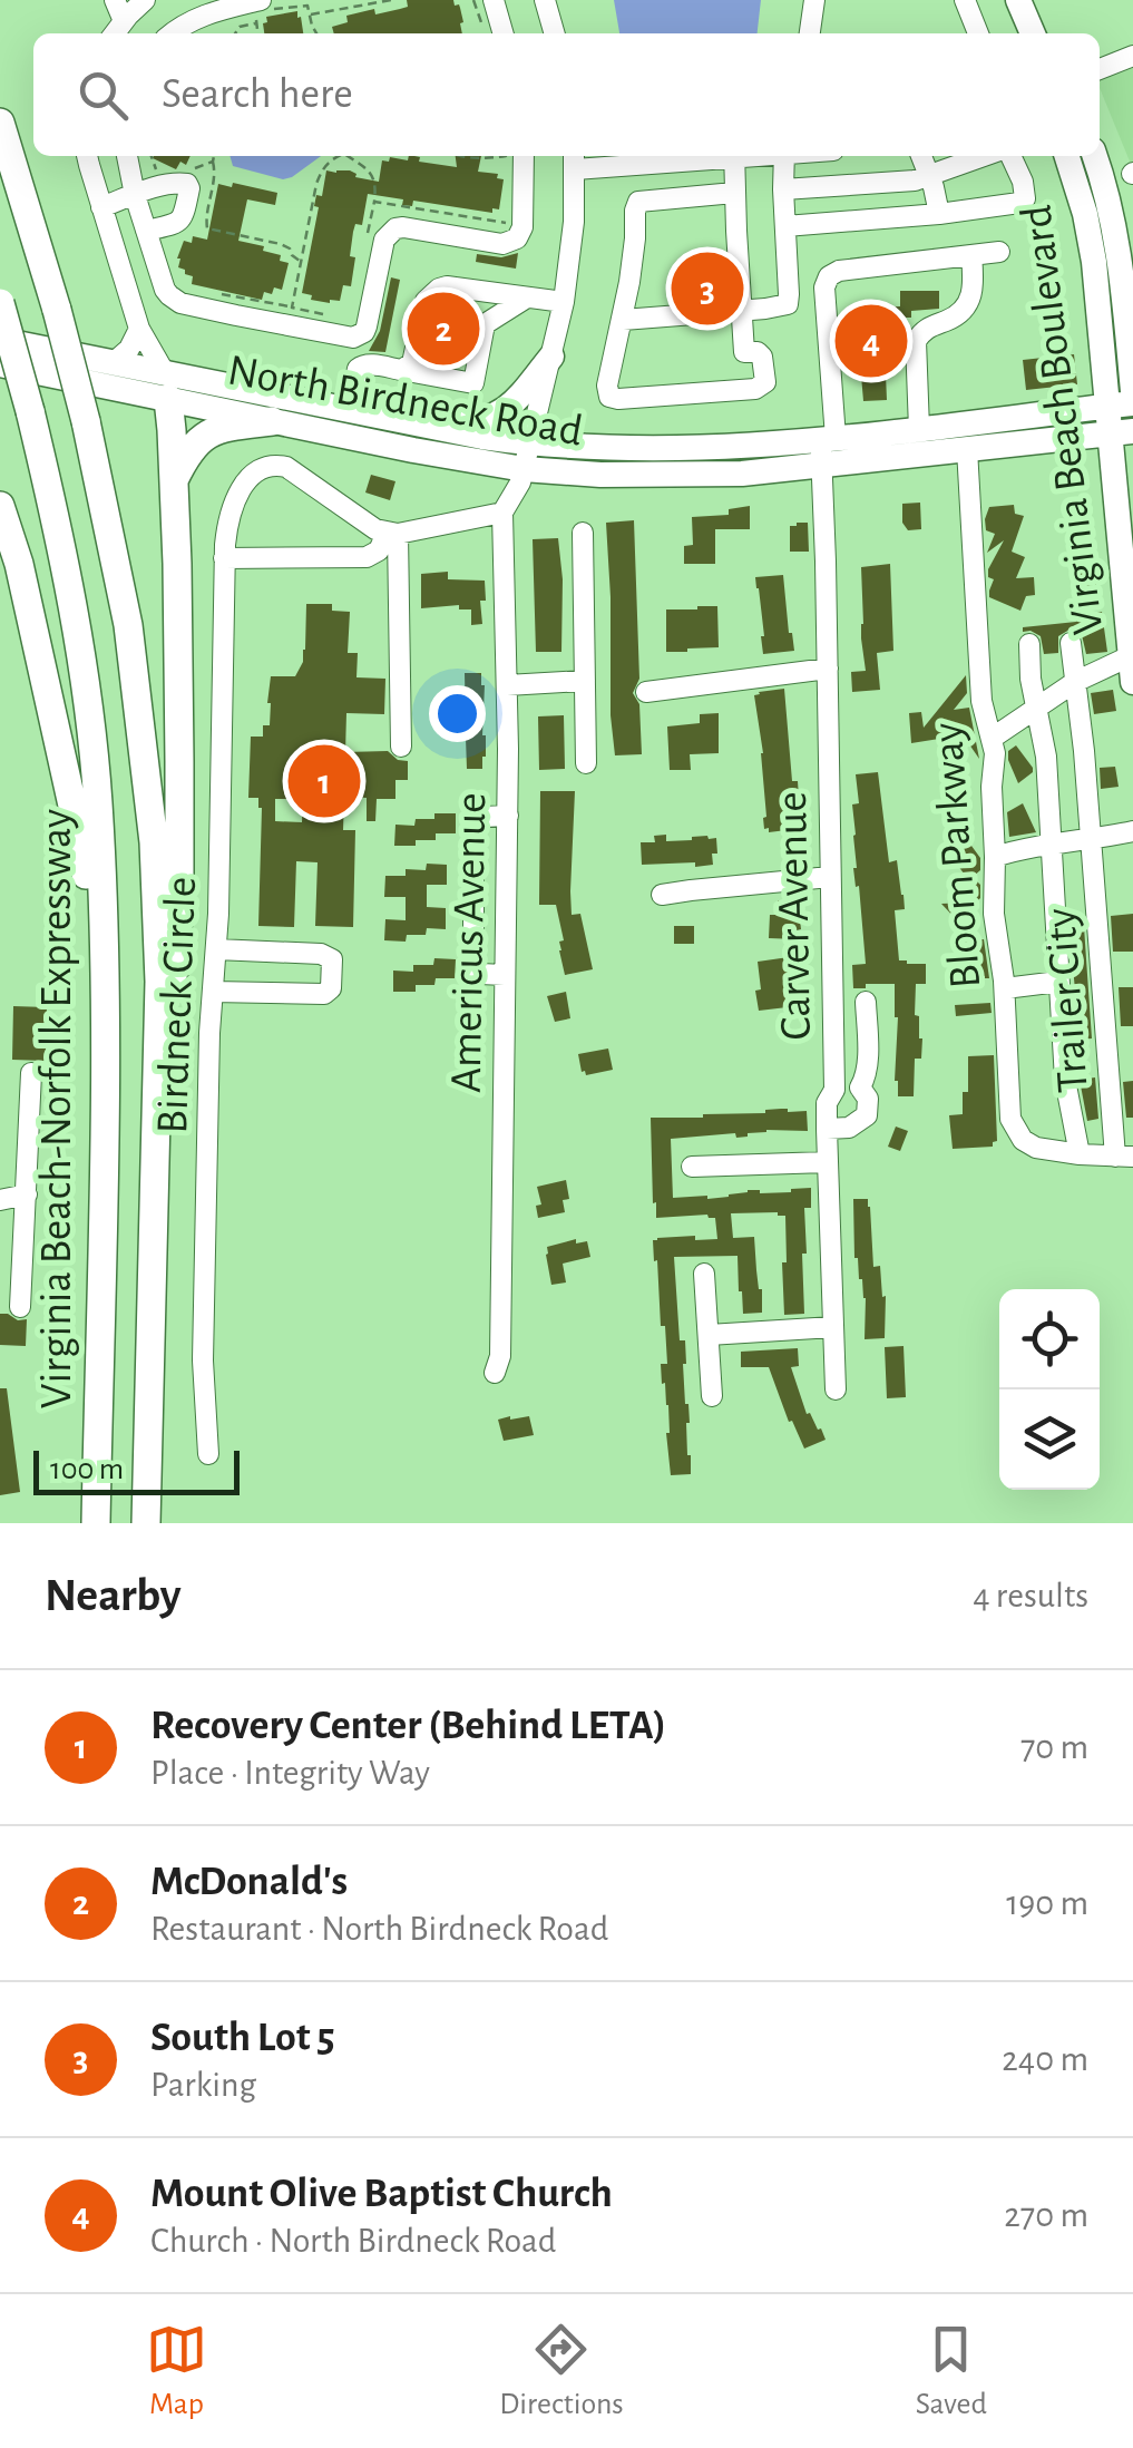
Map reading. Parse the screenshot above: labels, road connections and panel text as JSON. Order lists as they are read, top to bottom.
{
  "streets": {
    "highway": ["Virginia Beach-Norfolk Expressway"],
    "main road": ["North Birdneck Road", "Virginia Beach Boulevard"],
    "street": [
      "Bloom Parkway",
      "Carver Avenue",
      "Americus Avenue",
      "Trailer City",
      "Birdneck Circle"
    ]
  },
  "crossings": [
    ["North Birdneck Road", "Virginia Beach Boulevard"],
    ["North Birdneck Road", "Bloom Parkway"],
    ["North Birdneck Road", "Carver Avenue"],
    ["Bloom Parkway", "Trailer City"]
  ],
  "scale_bar": "100 m",
  "page": {
    "search": "Search here",
    "pins": [
      "3",
      "2",
      "4",
      "1"
    ],
    "scale": "100 m",
    "heading": ["Nearby", "4 results"],
    "list": [
      {
        "mark": "1",
        "name": "Recovery Center (Behind LETA)",
        "note": "Place · Integrity Way",
        "value": "70 m"
      },
      {
        "mark": "2",
        "name": "McDonald's",
        "note": "Restaurant · North Birdneck Road",
        "value": "190 m"
      },
      {
        "mark": "3",
        "name": "South Lot 5",
        "note": "Parking",
        "value": "240 m"
      },
      {
        "mark": "4",
        "name": "Mount Olive Baptist Church",
        "note": "Church · North Birdneck Road",
        "value": "270 m"
      }
    ],
    "nav": ["Map", "Directions", "Saved"]
  }
}
